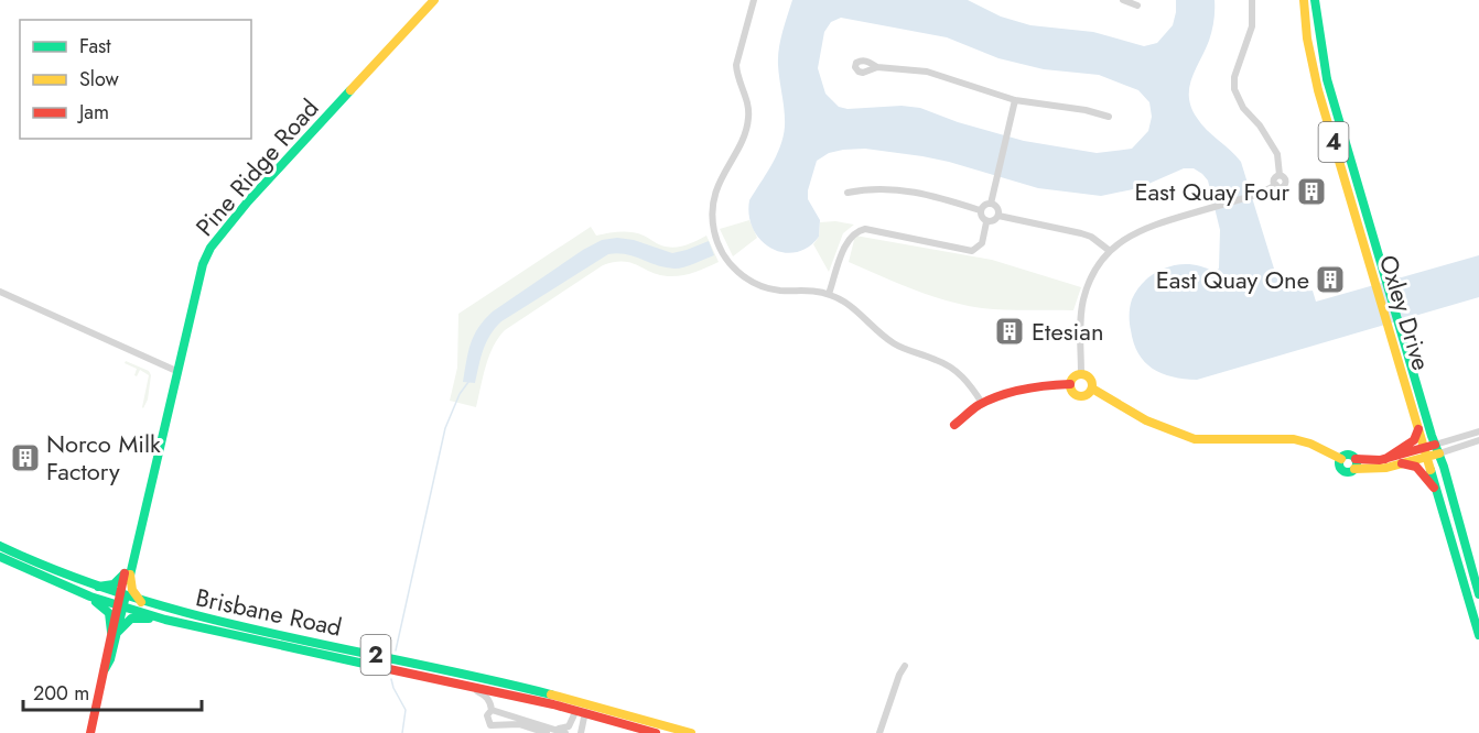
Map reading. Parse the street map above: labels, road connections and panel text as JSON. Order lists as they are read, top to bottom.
{
  "streets": {
    "main road": [
      "4",
      "Pine Ridge Road",
      "Oxley Drive",
      "Brisbane Road",
      "2"
    ]
  },
  "crossings": [
    ["Pine Ridge Road", "Brisbane Road"]
  ],
  "places": {
    "building": [
      "East Quay Four",
      "East Quay One",
      "Etesian",
      "Norco Milk Factory"
    ]
  },
  "legend": ["Fast", "Slow", "Jam"],
  "scale_bar": "200 m"
}
